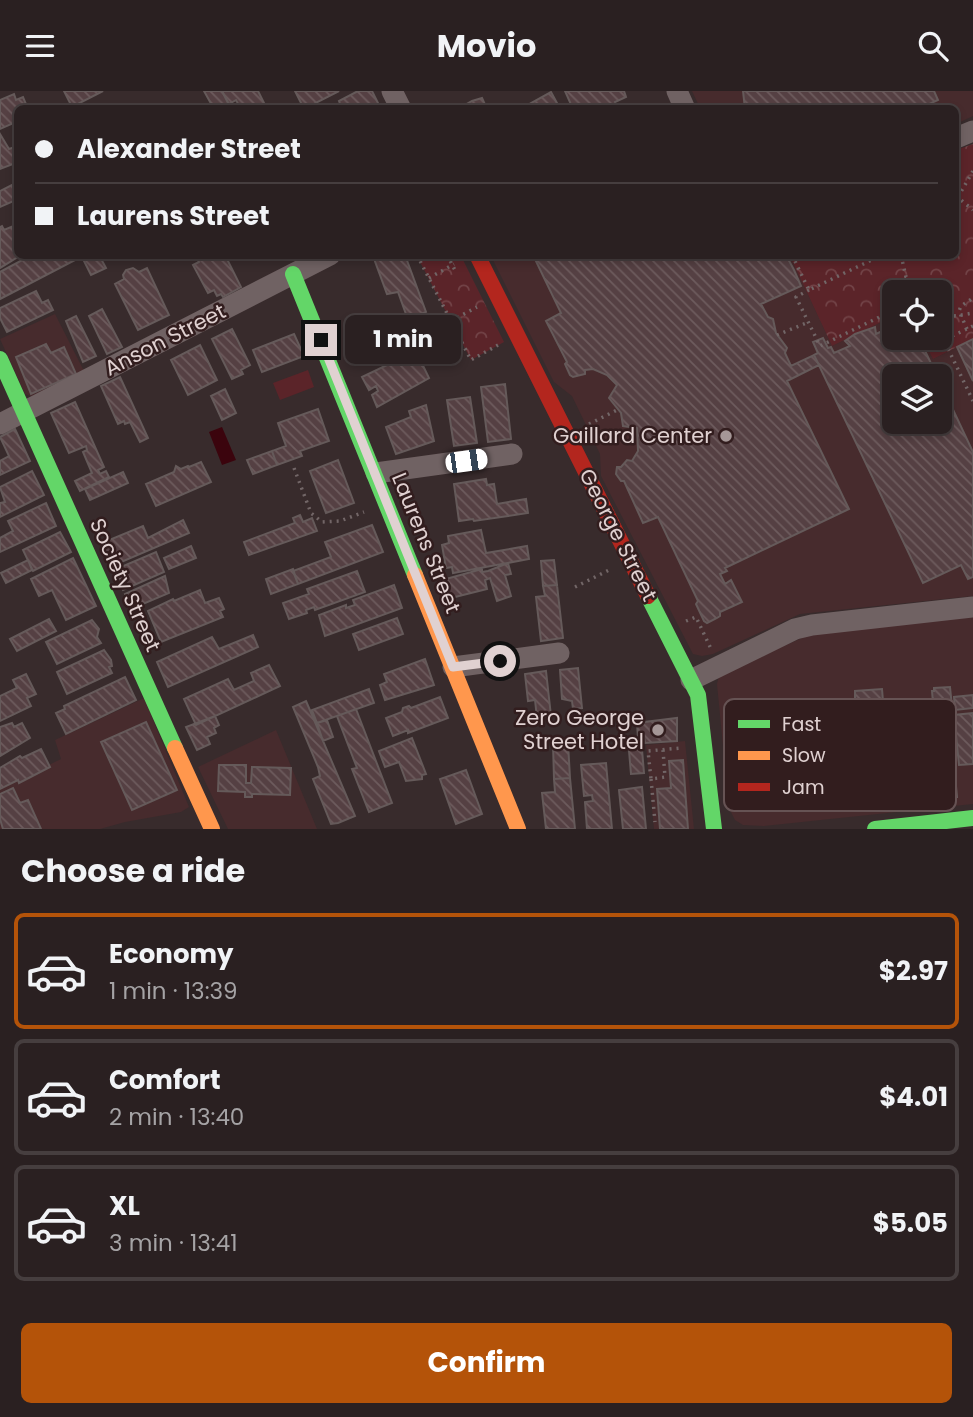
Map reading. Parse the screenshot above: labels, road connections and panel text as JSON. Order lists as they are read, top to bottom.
{
  "streets": {
    "street": [
      "Anson Street",
      "George Street",
      "Laurens Street",
      "Society Street"
    ]
  },
  "crossings": [
    ["Anson Street", "Laurens Street"],
    ["Anson Street", "Society Street"]
  ],
  "places": ["Gaillard Center", "Zero George Street Hotel"],
  "legend": ["Fast", "Slow", "Jam"],
  "page": {
    "header": "Movio",
    "banner": ["Alexander Street", "Laurens Street"],
    "bubble": "1 min",
    "heading": "Choose a ride",
    "list": [
      {
        "name": "Economy",
        "note": "1 min · 13:39",
        "value": "$2.97"
      },
      {
        "name": "Comfort",
        "note": "2 min · 13:40",
        "value": "$4.01"
      },
      {
        "name": "XL",
        "note": "3 min · 13:41",
        "value": "$5.05"
      }
    ],
    "buttons": "Confirm"
  }
}
